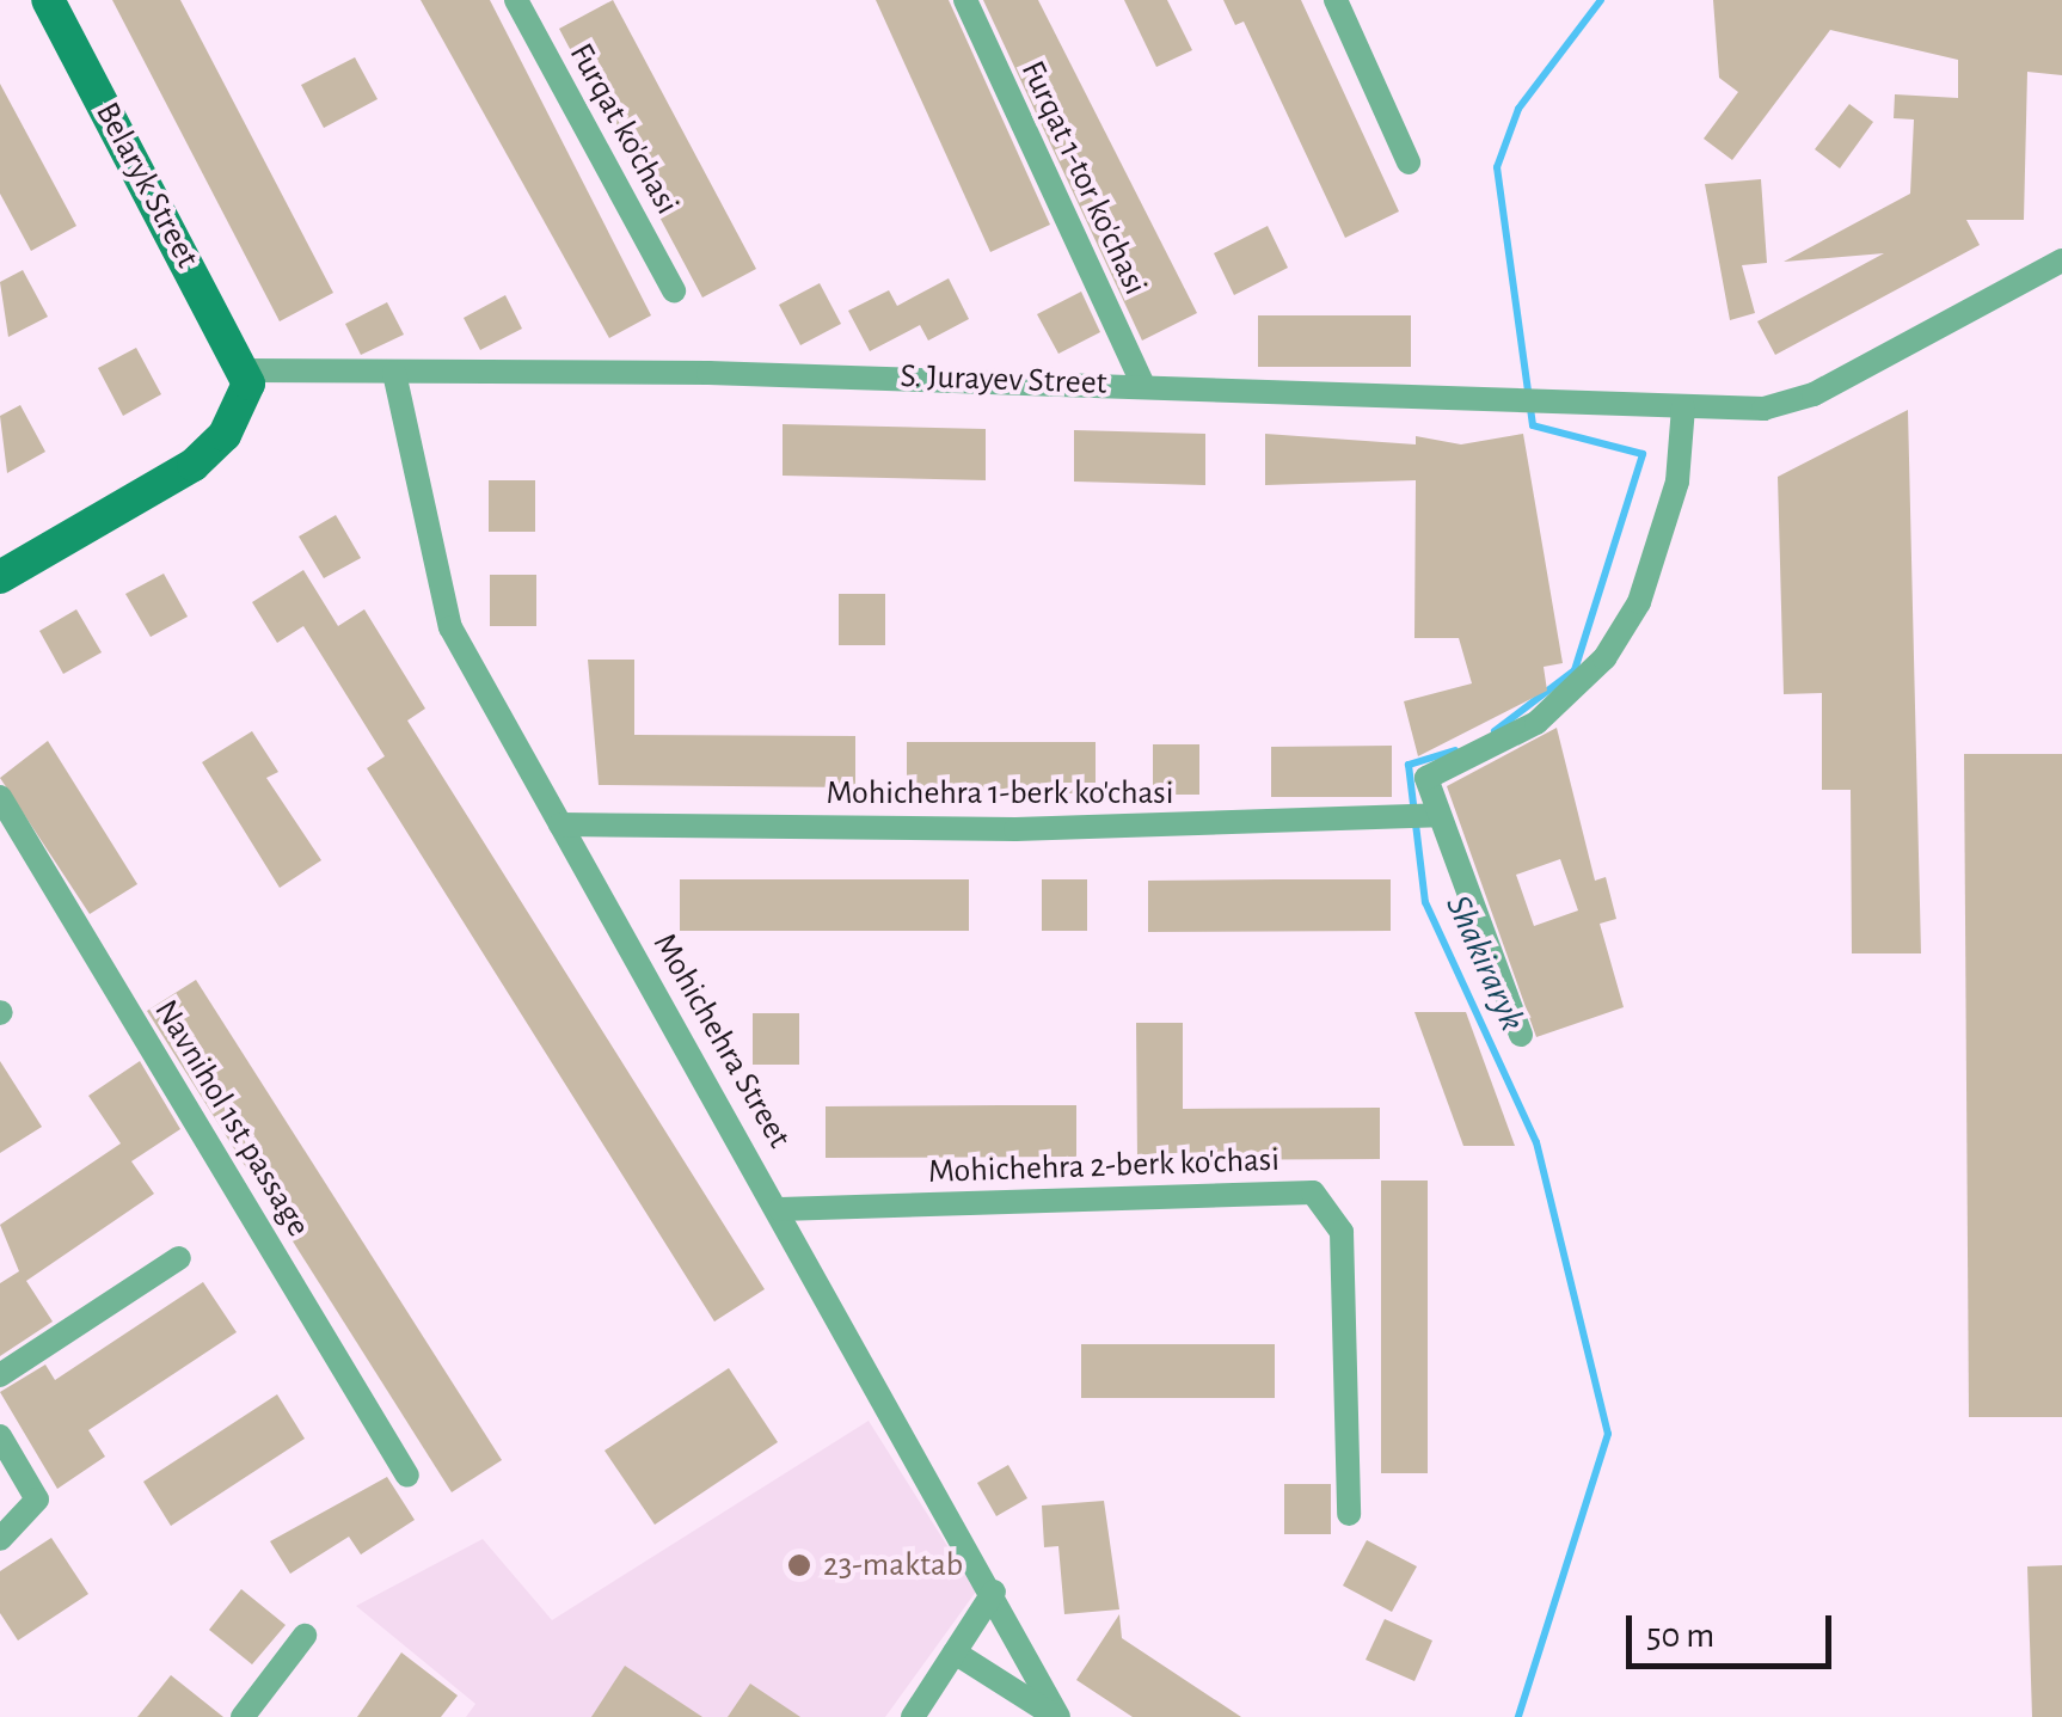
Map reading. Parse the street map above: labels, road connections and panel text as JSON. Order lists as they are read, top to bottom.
{
  "streets": {
    "street": [
      "Furqat ko'chasi",
      "Furqat 1-tor ko'chasi",
      "Belaryk Street",
      "S. Jurayev Street",
      "Mohichehra 1-berk ko'chasi",
      "Mohichehra Street",
      "Navnihol 1st passage",
      "Mohichehra 2-berk ko'chasi"
    ]
  },
  "crossings": [
    ["Furqat 1-tor ko'chasi", "S. Jurayev Street"],
    ["Belaryk Street", "S. Jurayev Street"],
    ["S. Jurayev Street", "Mohichehra Street"],
    ["Mohichehra 1-berk ko'chasi", "Mohichehra Street"],
    ["Mohichehra Street", "Mohichehra 2-berk ko'chasi"]
  ],
  "water": ["Shakiraryk"],
  "places": ["23-maktab"],
  "scale_bar": "50 m"
}
